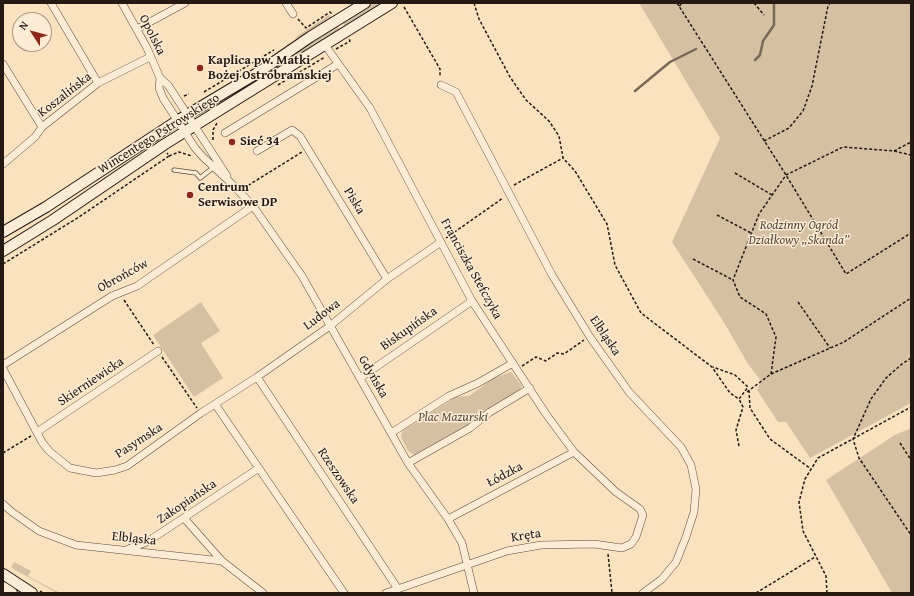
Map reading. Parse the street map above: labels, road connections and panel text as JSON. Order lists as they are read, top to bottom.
{
  "streets": {
    "main road": ["Wincentego Pstrowskiego"],
    "street": [
      "Opolska",
      "Koszalińska",
      "Piska",
      "Franciszka Stefczyka",
      "Obrońców",
      "Ludowa",
      "Biskupińska",
      "Elbląska",
      "Gdyńska",
      "Skierniewicka",
      "Pasymska",
      "Łódzka",
      "Rzeszowska",
      "Zakopiańska",
      "Kręta"
    ]
  },
  "crossings": [
    ["Opolska", "Koszalińska"],
    ["Opolska", "Wincentego Pstrowskiego"],
    ["Opolska", "Gdyńska"],
    ["Wincentego Pstrowskiego", "Franciszka Stefczyka"],
    ["Wincentego Pstrowskiego", "Gdyńska"],
    ["Piska", "Ludowa"],
    ["Franciszka Stefczyka", "Ludowa"],
    ["Franciszka Stefczyka", "Biskupińska"],
    ["Franciszka Stefczyka", "Łódzka"],
    ["Franciszka Stefczyka", "Kręta"],
    ["Obrońców", "Gdyńska"],
    ["Ludowa", "Gdyńska"],
    ["Ludowa", "Pasymska"],
    ["Ludowa", "Rzeszowska"],
    ["Biskupińska", "Gdyńska"],
    ["Elbląska", "Zakopiańska"],
    ["Gdyńska", "Łódzka"],
    ["Gdyńska", "Kręta"],
    ["Skierniewicka", "Pasymska"],
    ["Rzeszowska", "Kręta"]
  ],
  "parks": ["Rodzinny Ogród Działkowy „Skanda”", "Plac Mazurski"],
  "places": ["Kaplica pw. Matki Bożej Ostrobramskiej", "Sieć 34", "Centrum Serwisowe DP"],
  "north": "top left"
}
